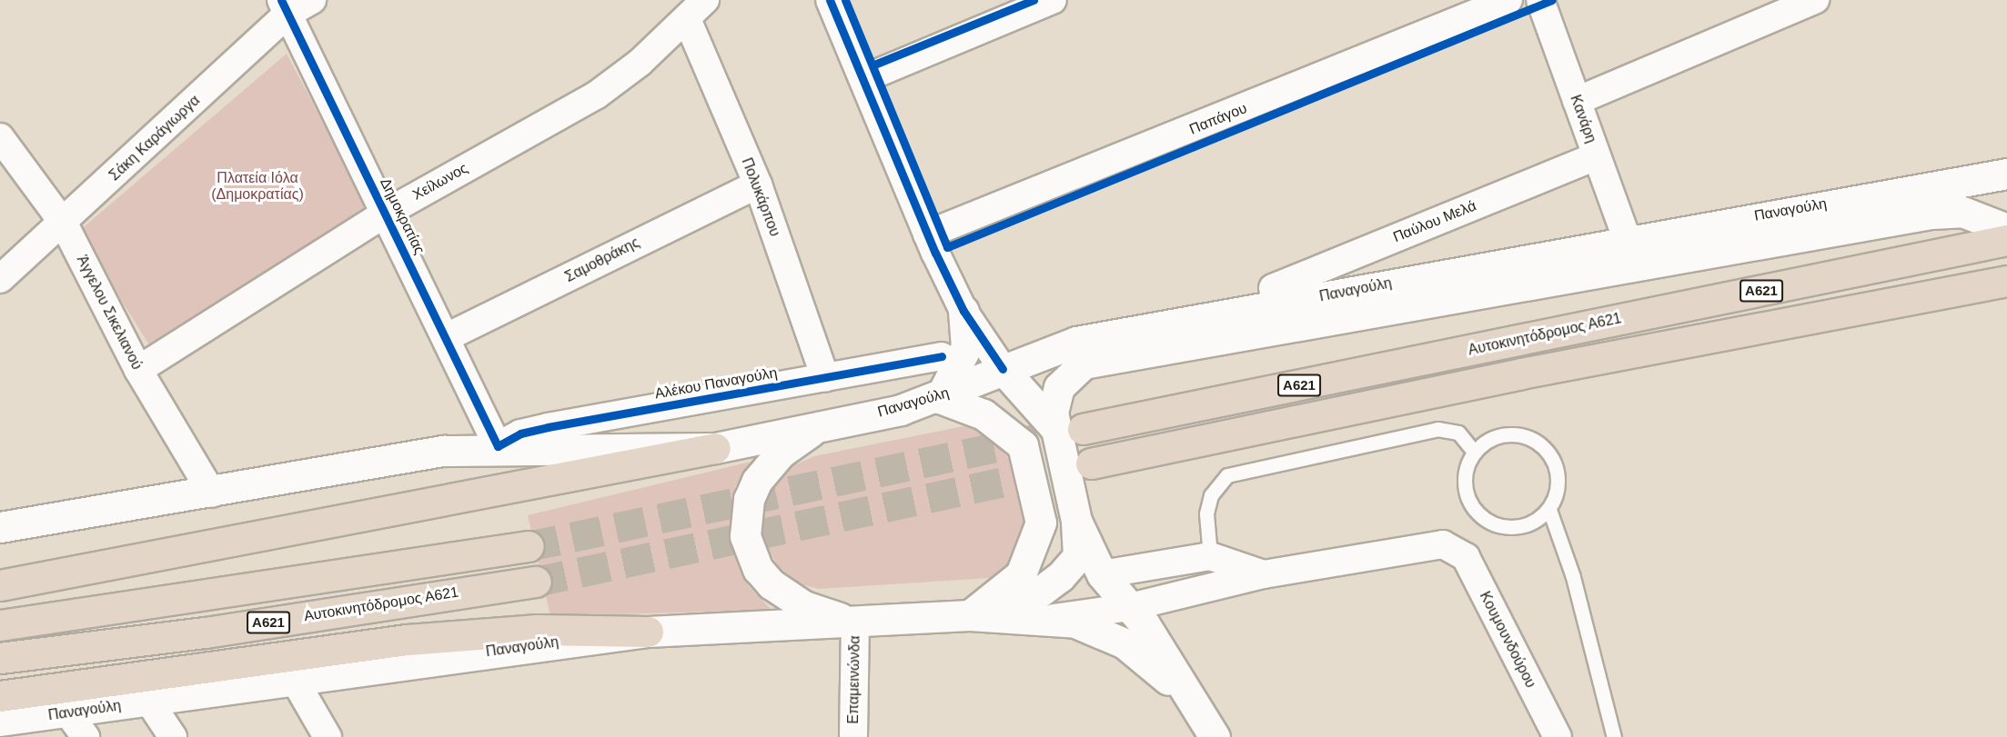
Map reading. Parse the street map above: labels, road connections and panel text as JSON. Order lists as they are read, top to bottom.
{
  "streets": {
    "highway": ["Α621", "Αυτοκινητόδρομος Α621"],
    "main road": ["Παναγούλη"],
    "street": [
      "Παπάγου",
      "Κανάρη",
      "Σάκη Καράγιωργα",
      "Χείλωνος",
      "Πολυκάρπου",
      "Δημοκρατίας",
      "Παύλου Μελά",
      "Σαμοθράκης",
      "Άγγελου Σικελιανού",
      "Αλέκου Παναγούλη",
      "Κουμουνδούρου",
      "Επαμεινώνδα"
    ]
  },
  "crossings": [
    ["Κανάρη", "Παναγούλη"],
    ["Κανάρη", "Παύλου Μελά"],
    ["Σάκη Καράγιωργα", "Δημοκρατίας"],
    ["Σάκη Καράγιωργα", "Άγγελου Σικελιανού"],
    ["Χείλωνος", "Πολυκάρπου"],
    ["Χείλωνος", "Δημοκρατίας"],
    ["Χείλωνος", "Άγγελου Σικελιανού"],
    ["Πολυκάρπου", "Σαμοθράκης"],
    ["Πολυκάρπου", "Αλέκου Παναγούλη"],
    ["Παναγούλη", "Δημοκρατίας"],
    ["Παναγούλη", "Αυτοκινητόδρομος Α621"],
    ["Παναγούλη", "Αλέκου Παναγούλη"],
    ["Παναγούλη", "Κουμουνδούρου"],
    ["Παναγούλη", "Επαμεινώνδα"],
    ["Δημοκρατίας", "Σαμοθράκης"],
    ["Δημοκρατίας", "Αλέκου Παναγούλη"]
  ],
  "parks": ["Πλατεία Ιόλα (Δημοκρατίας)"]
}
